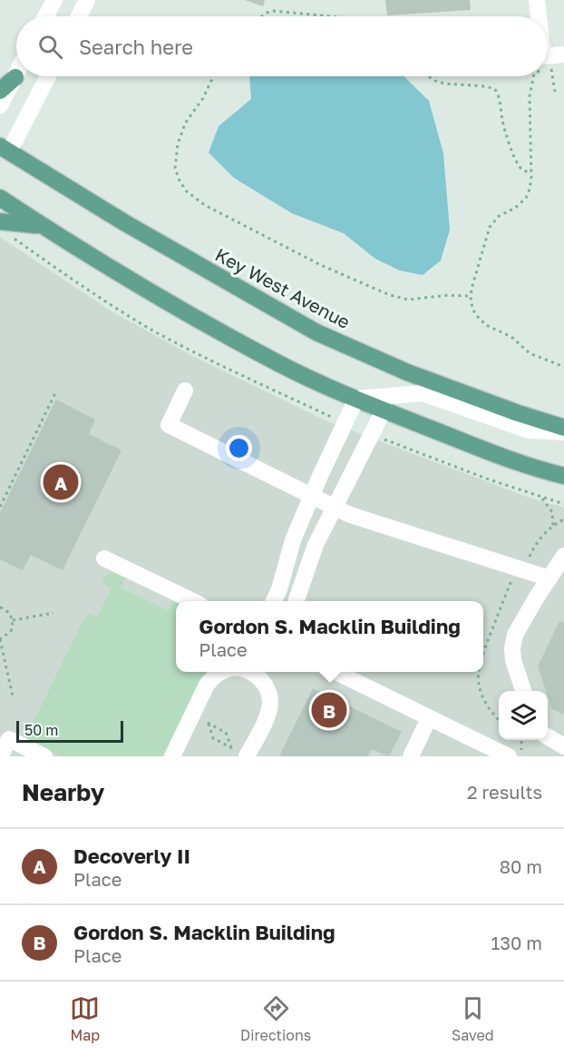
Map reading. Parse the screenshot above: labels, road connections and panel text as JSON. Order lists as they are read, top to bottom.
{
  "streets": {
    "main road": ["Key West Avenue"]
  },
  "scale_bar": "50 m",
  "page": {
    "search": "Search here",
    "pins": ["A", "B"],
    "popup": ["Gordon S. Macklin Building", "Place"],
    "scale": "50 m",
    "heading": ["Nearby", "2 results"],
    "list": [
      {
        "mark": "A",
        "name": "Decoverly II",
        "note": "Place",
        "value": "80 m"
      },
      {
        "mark": "B",
        "name": "Gordon S. Macklin Building",
        "note": "Place",
        "value": "130 m"
      }
    ],
    "nav": ["Map", "Directions", "Saved"]
  }
}
